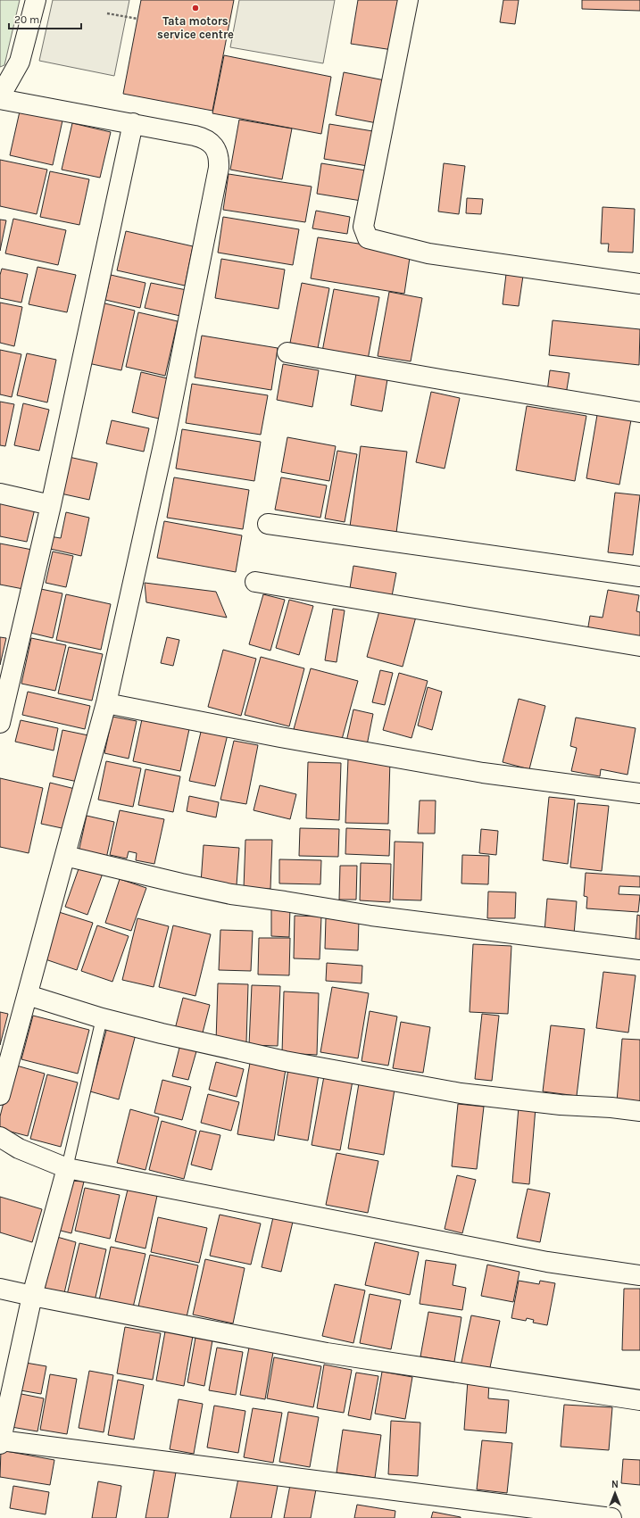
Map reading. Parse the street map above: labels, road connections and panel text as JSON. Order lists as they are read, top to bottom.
{
  "places": ["Tata motors service centre"],
  "scale_bar": "20 m",
  "north": "top"
}
